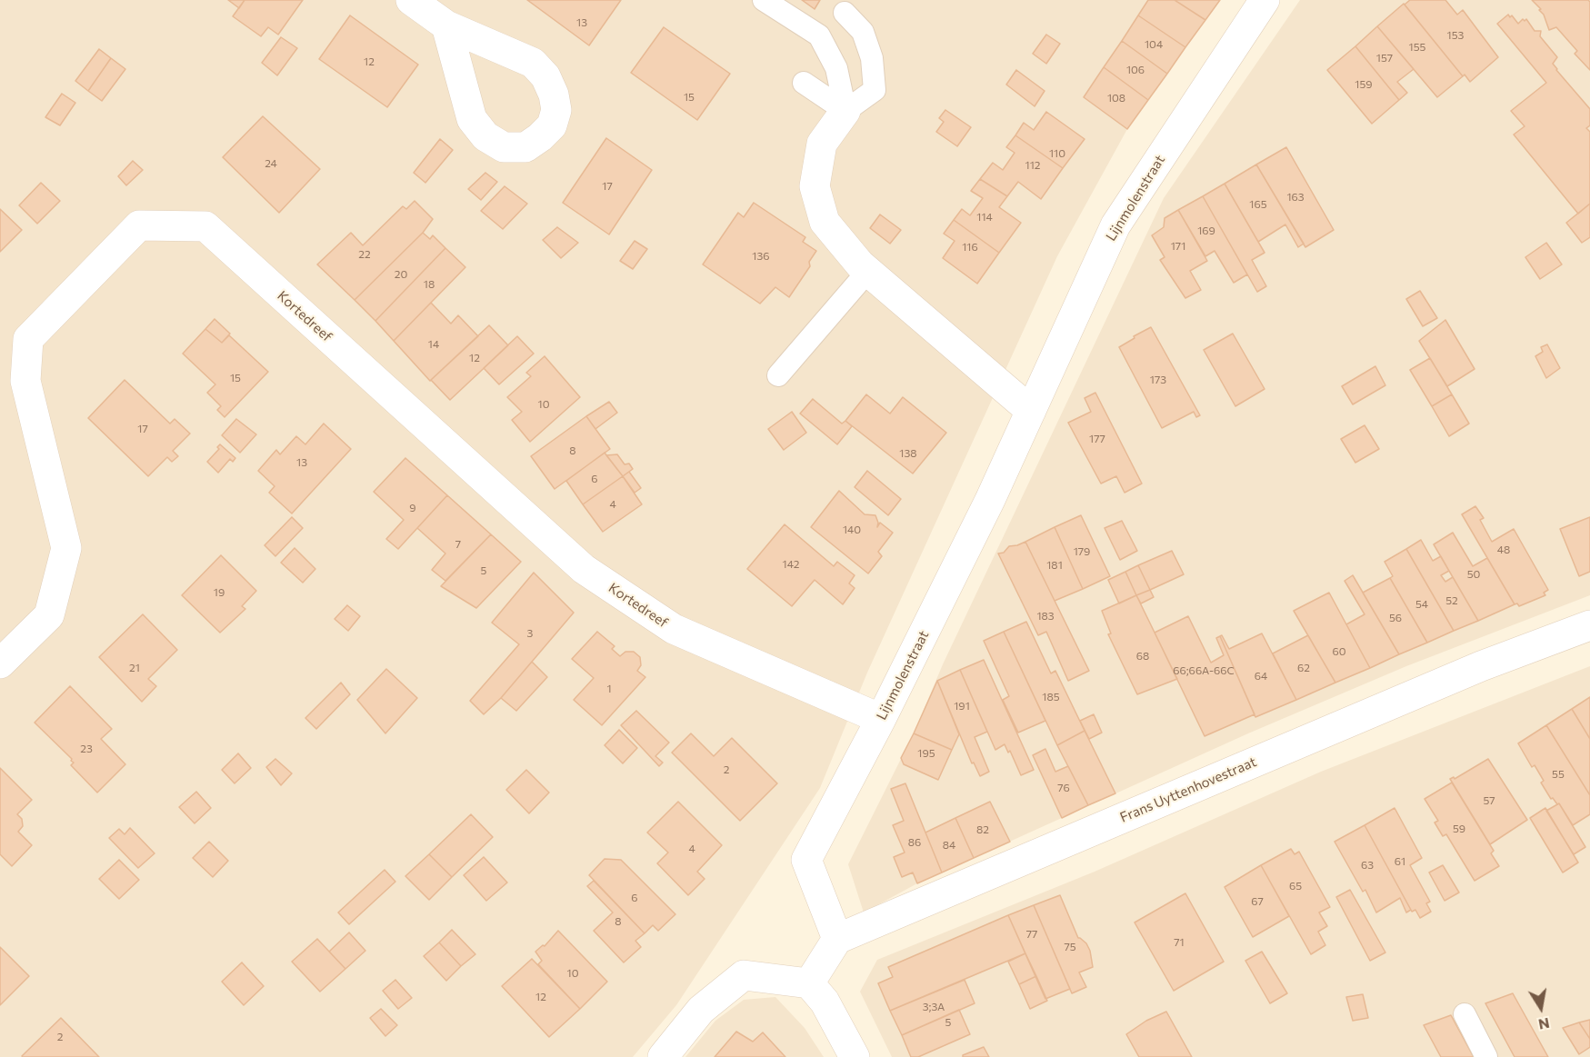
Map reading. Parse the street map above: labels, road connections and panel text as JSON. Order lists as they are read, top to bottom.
{
  "streets": {
    "street": ["Lijnmolenstraat", "Kortedreef", "Frans Uyttenhovestraat"]
  },
  "crossings": [
    ["Lijnmolenstraat", "Kortedreef"],
    ["Lijnmolenstraat", "Frans Uyttenhovestraat"]
  ],
  "house_numbers": [
    "13",
    "153",
    "104",
    "155",
    "157",
    "12",
    "106",
    "159",
    "15",
    "108",
    "110",
    "24",
    "112",
    "17",
    "163",
    "165",
    "114",
    "169",
    "171",
    "116",
    "22",
    "136",
    "20",
    "18",
    "14",
    "12",
    "15",
    "173",
    "10",
    "17",
    "177",
    "8",
    "138",
    "13",
    "6",
    "4",
    "9",
    "140",
    "7",
    "48",
    "179",
    "142",
    "181",
    "5",
    "50",
    "19",
    "52",
    "54",
    "183",
    "56",
    "3",
    "60",
    "68",
    "21",
    "62",
    "66;66A-66C",
    "64",
    "1",
    "185",
    "191",
    "23",
    "195",
    "2",
    "55",
    "76",
    "57",
    "59",
    "82",
    "86",
    "84",
    "4",
    "61",
    "63",
    "65",
    "6",
    "67",
    "8",
    "77",
    "71",
    "75",
    "10",
    "12",
    "3;3A",
    "5",
    "2"
  ],
  "north": "bottom"
}
